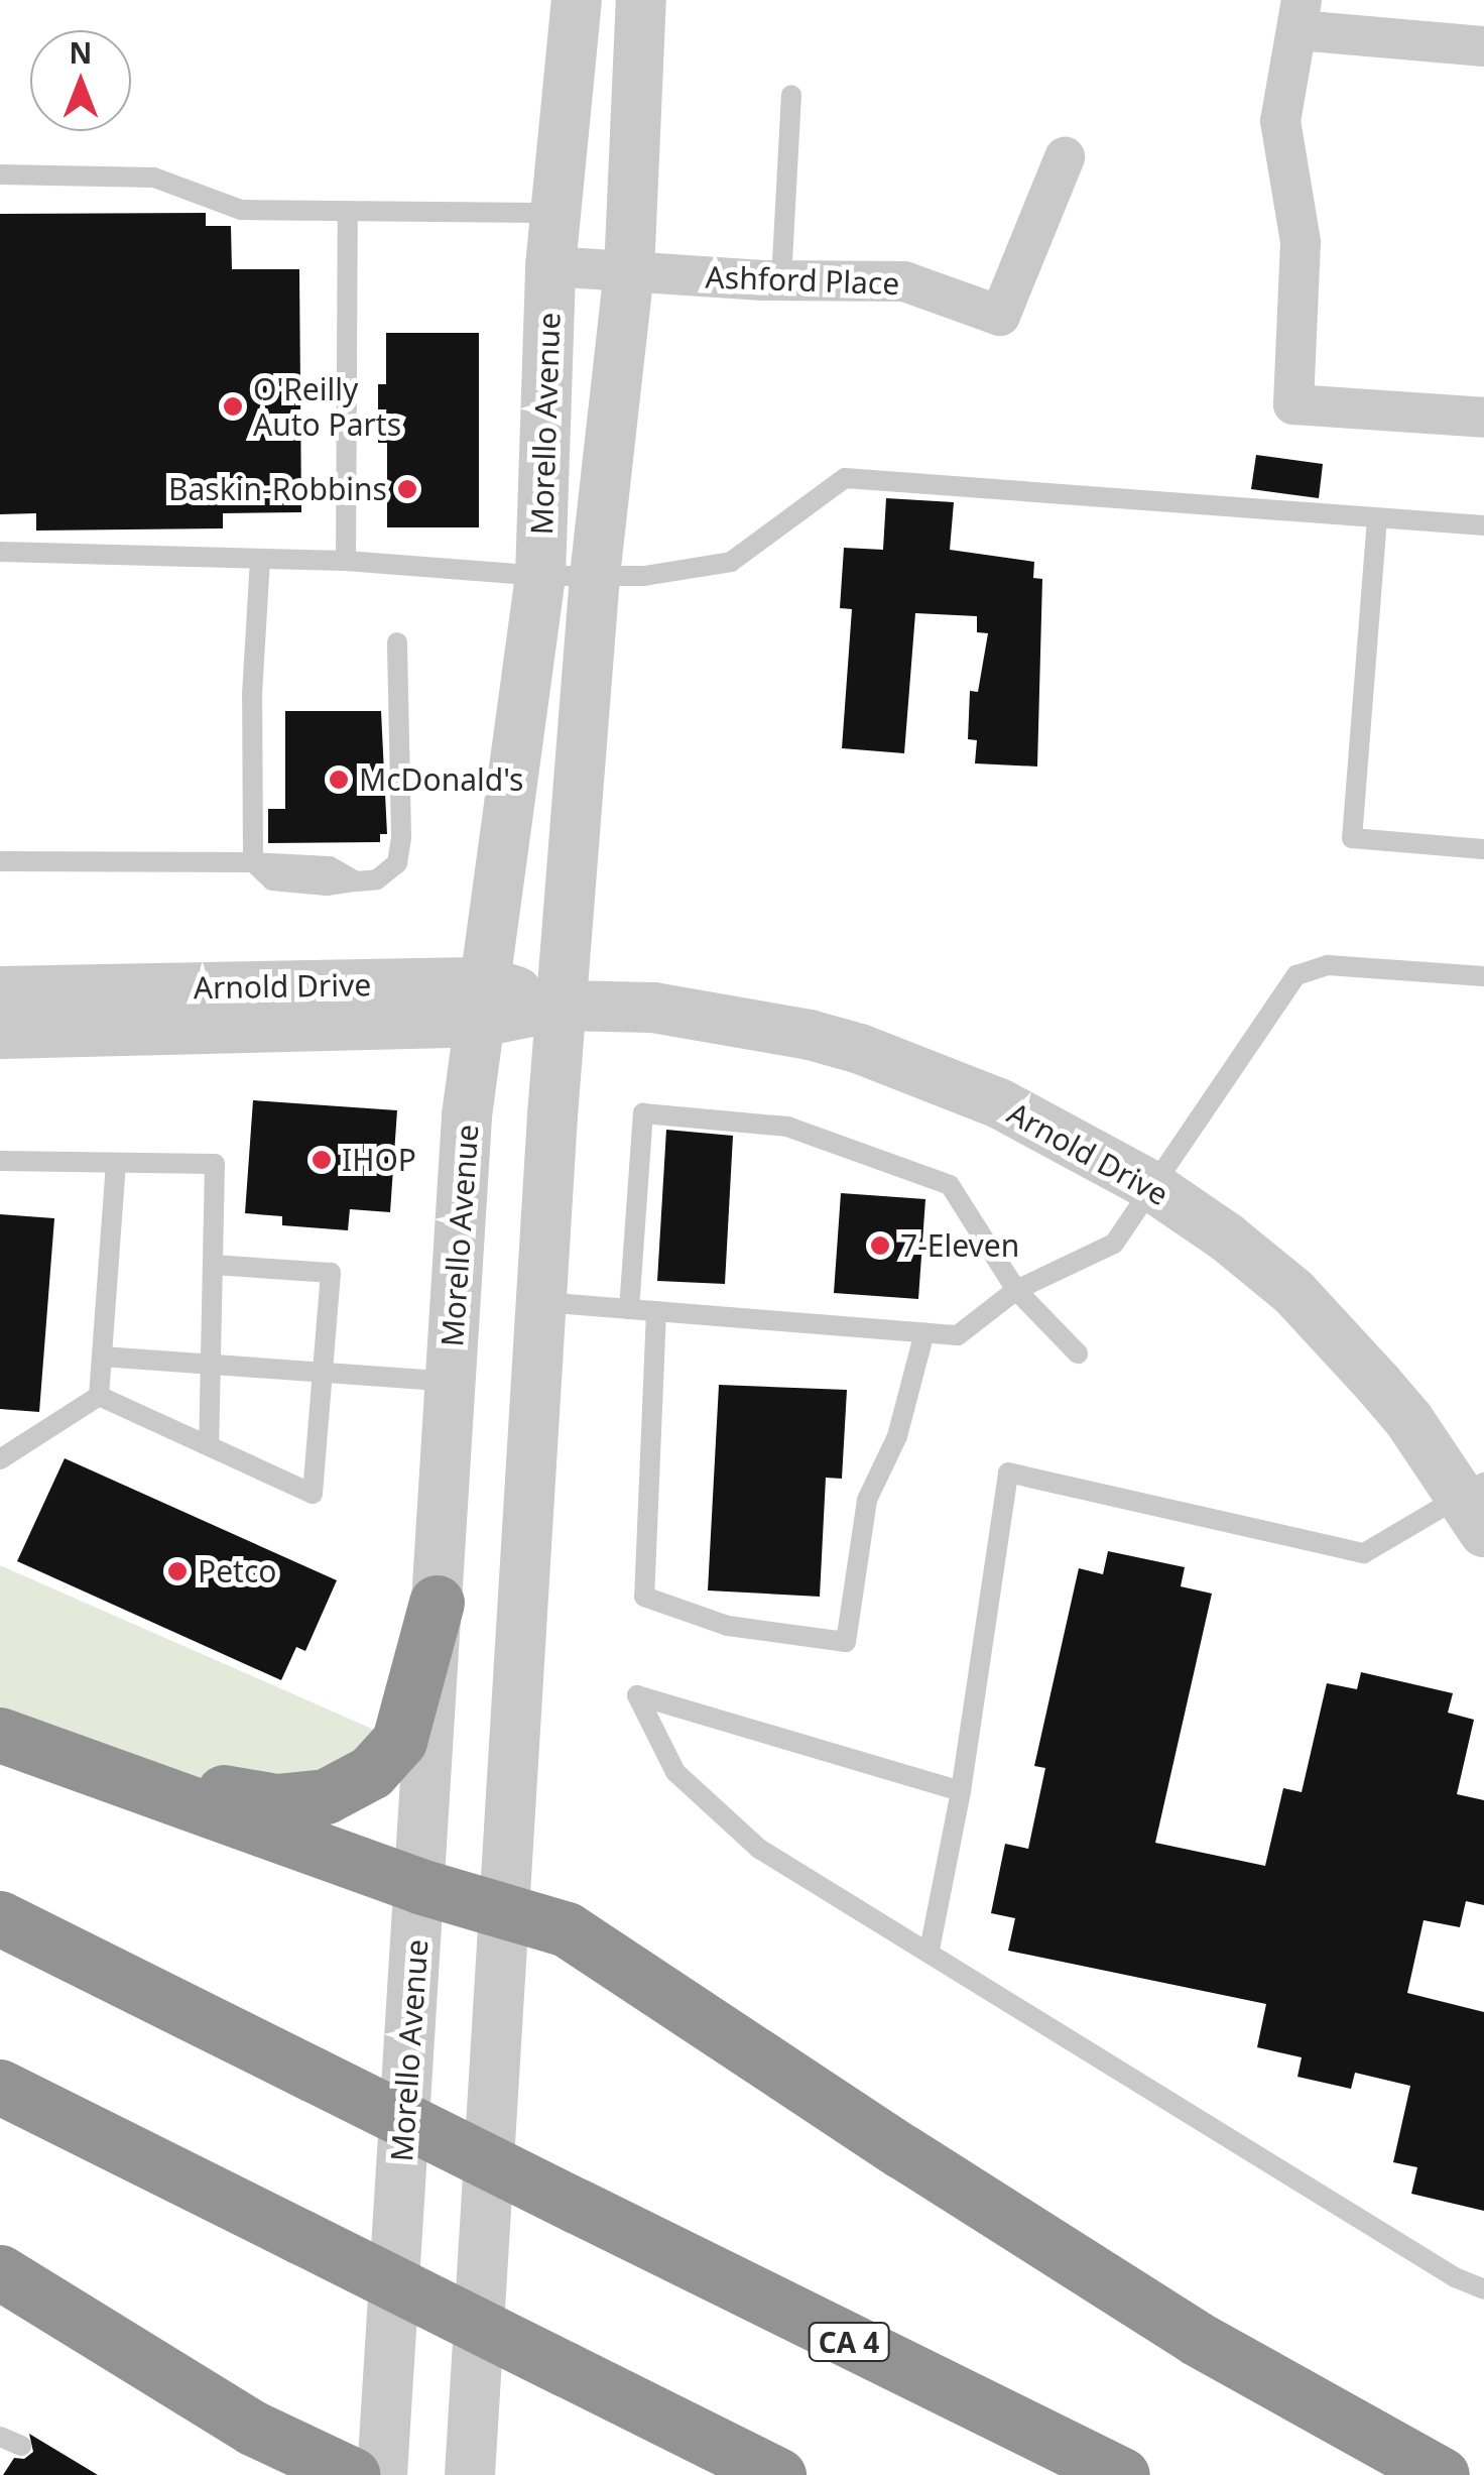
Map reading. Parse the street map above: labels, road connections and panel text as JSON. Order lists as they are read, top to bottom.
{
  "streets": {
    "highway": ["CA 4"],
    "street": ["Ashford Place", "Morello Avenue", "Arnold Drive"]
  },
  "crossings": [
    ["Ashford Place", "Morello Avenue"],
    ["Morello Avenue", "Arnold Drive"]
  ],
  "places": [
    "O'Reilly Auto Parts",
    "Baskin-Robbins",
    "McDonald's",
    "IHOP",
    "7-Eleven",
    "Petco"
  ],
  "north": "top"
}
